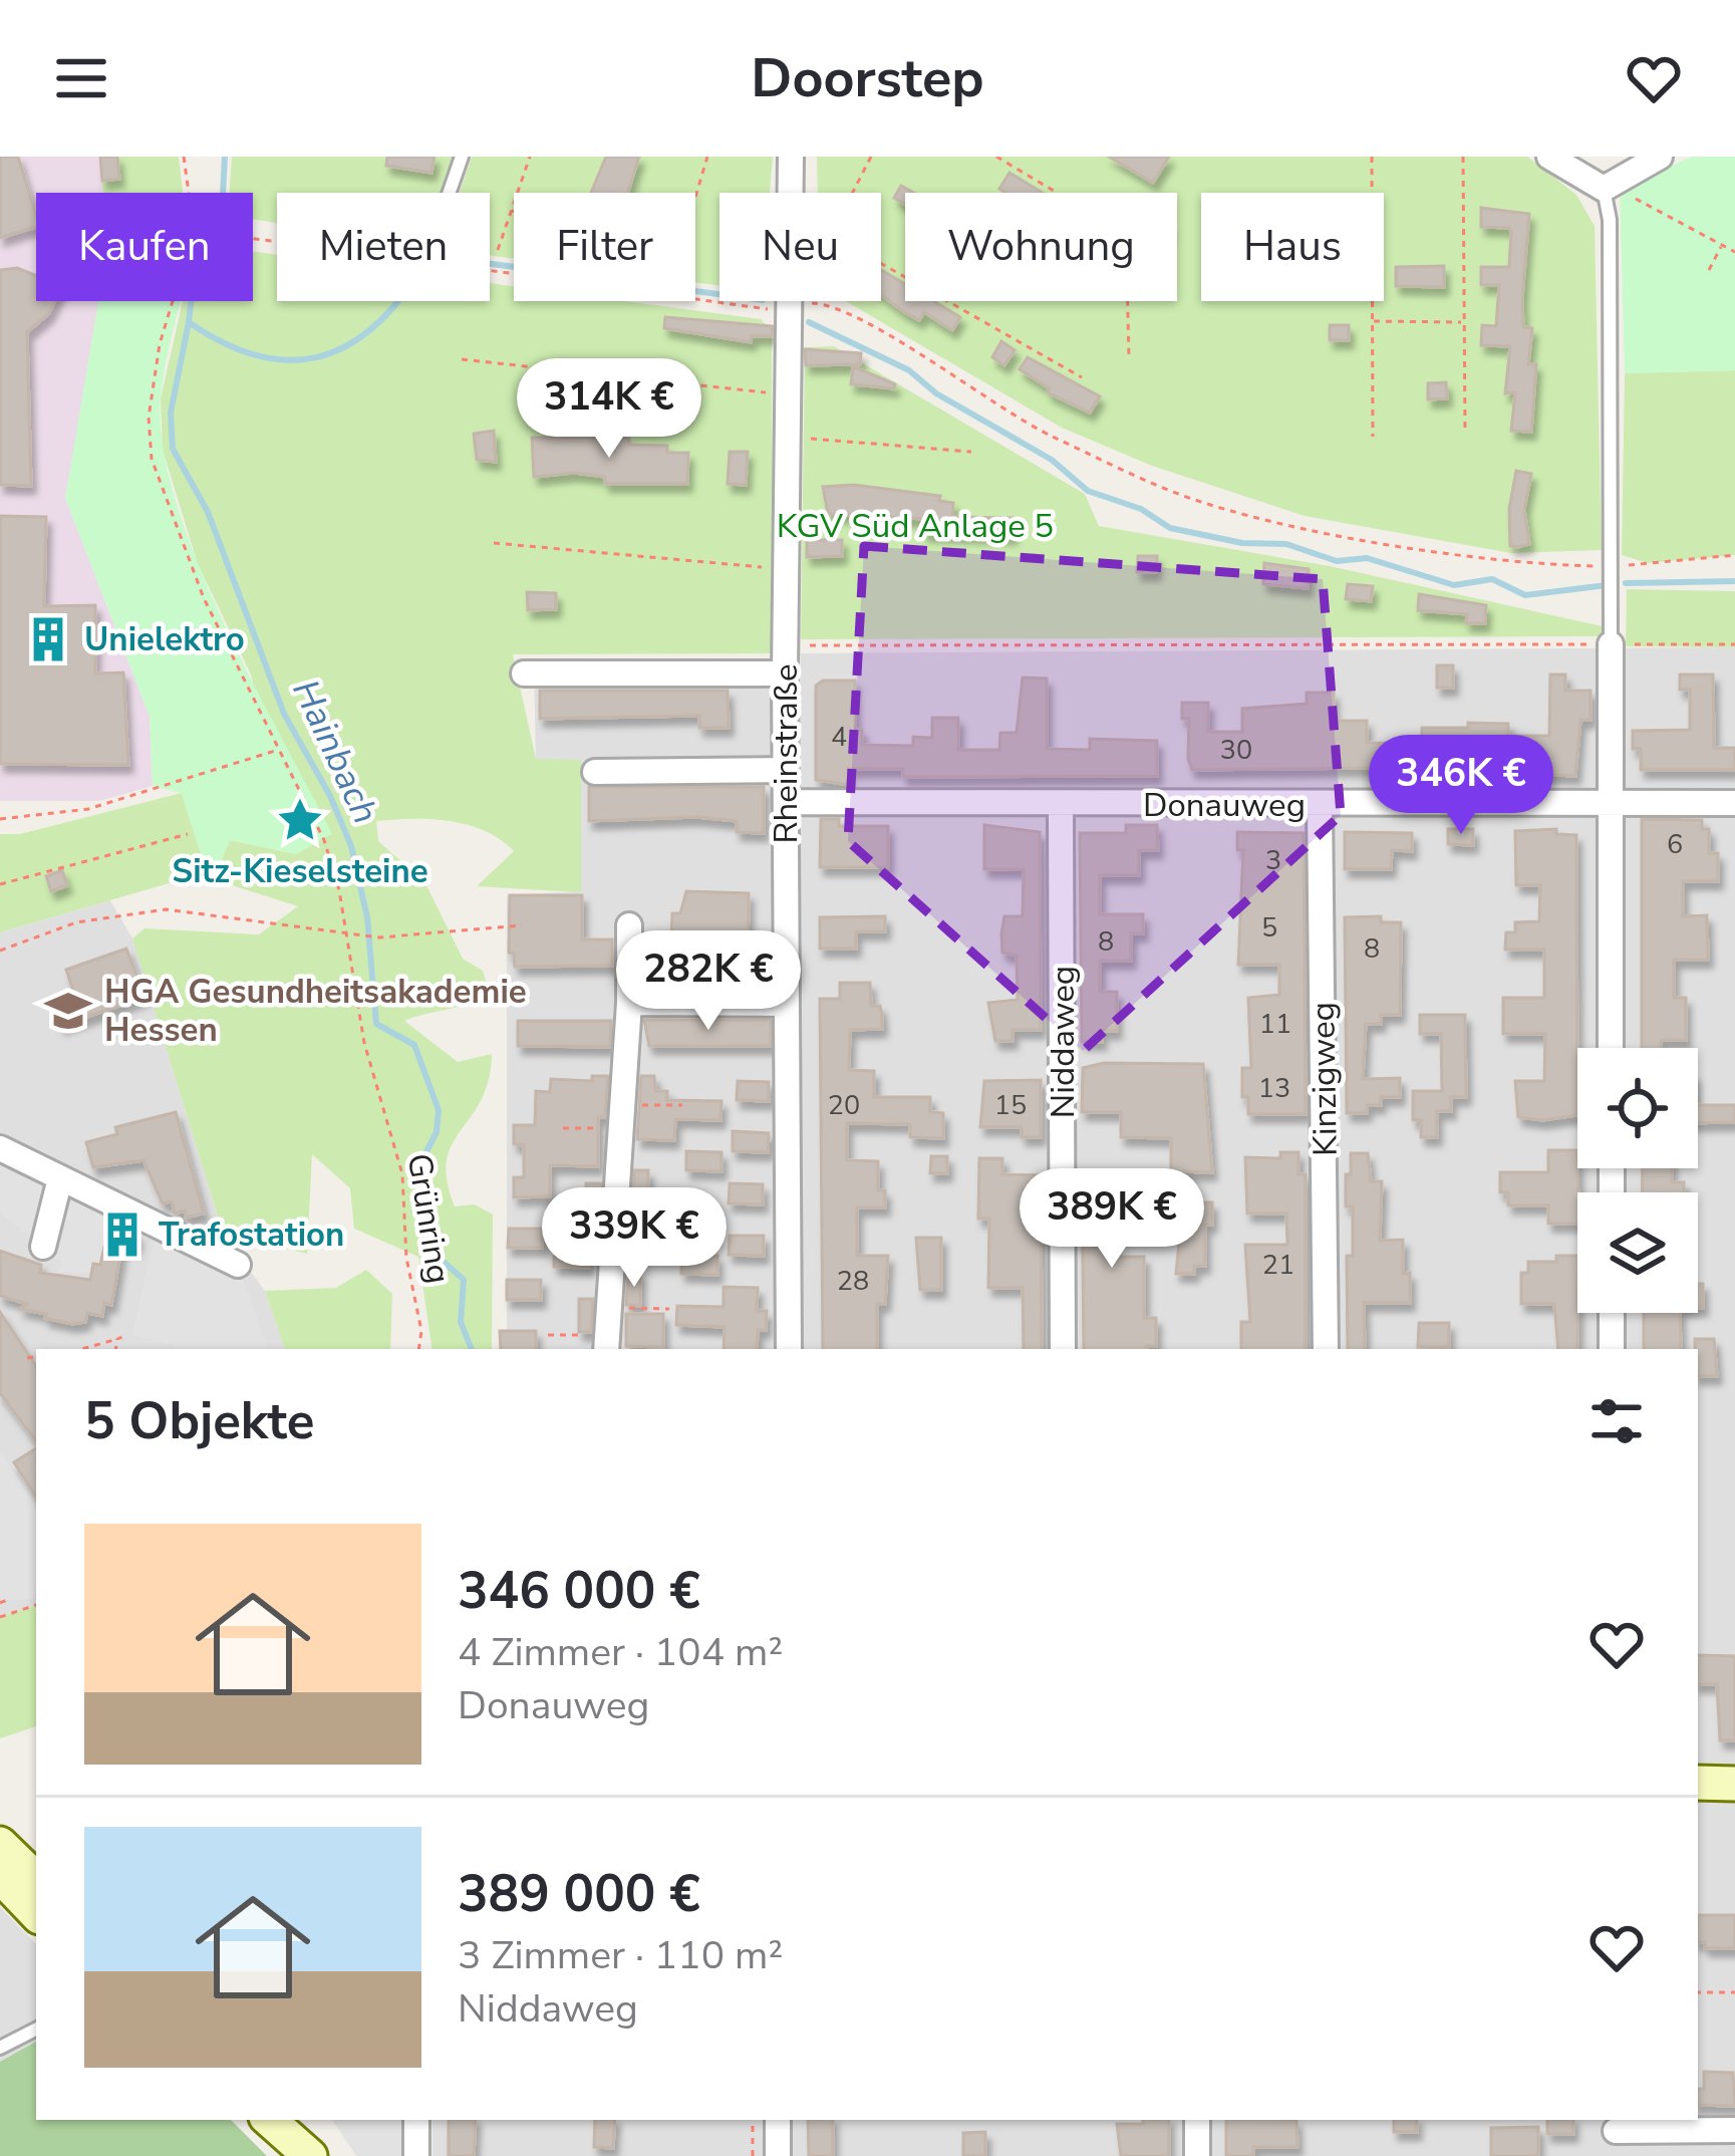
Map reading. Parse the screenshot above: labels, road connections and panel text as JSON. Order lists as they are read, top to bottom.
{
  "streets": {
    "street": [
      "Rheinstraße",
      "Donauweg",
      "Niddaweg",
      "Kinzigweg"
    ],
    "path": ["Grünring"]
  },
  "crossings": [
    ["Rheinstraße", "Donauweg"],
    ["Donauweg", "Niddaweg"],
    ["Donauweg", "Kinzigweg"]
  ],
  "water": ["Hainbach"],
  "parks": ["KGV Süd Anlage 5"],
  "places": {
    "building": ["Unielektro", "Trafostation"],
    "place": ["Sitz-Kieselsteine"],
    "school or university": ["HGA Gesundheitsakademie Hessen"]
  },
  "house_numbers": [
    "4",
    "30",
    "6",
    "3",
    "5",
    "8",
    "8",
    "11",
    "13",
    "20",
    "15",
    "21",
    "28"
  ],
  "page": {
    "header": "Doorstep",
    "chip": [
      "Kaufen",
      "Mieten",
      "Filter",
      "Neu",
      "Wohnung",
      "Haus"
    ],
    "price": [
      "314K €",
      "346K €",
      "282K €",
      "389K €",
      "339K €"
    ],
    "heading": "5 Objekte",
    "list": [
      {
        "name": "346 000 €",
        "note": "4 Zimmer · 104 m² · Donauweg"
      },
      {
        "name": "389 000 €",
        "note": "3 Zimmer · 110 m² · Niddaweg"
      }
    ]
  }
}
